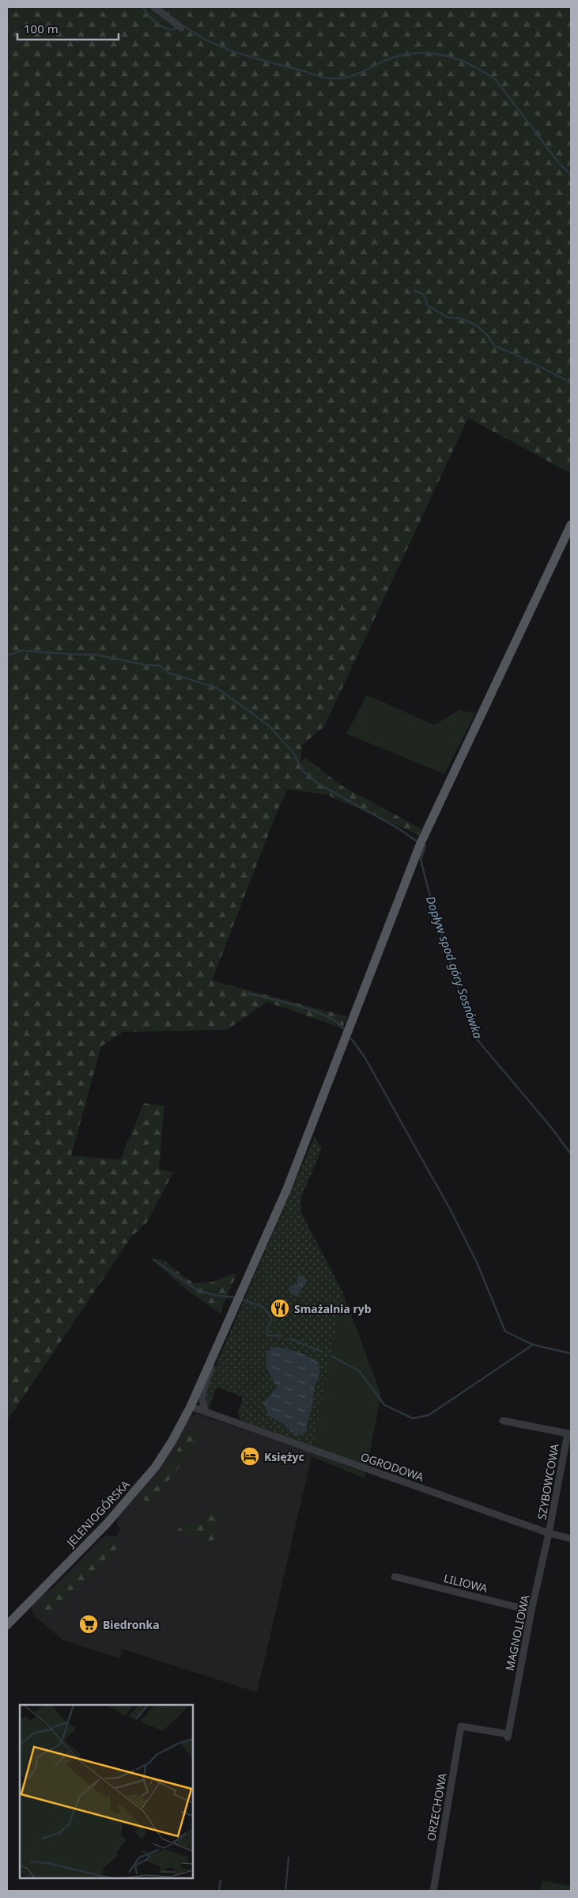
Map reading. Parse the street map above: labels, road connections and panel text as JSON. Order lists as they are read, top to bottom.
{
  "streets": {
    "main road": ["JELENIOGÓRSKA"],
    "street": [
      "OGRODOWA",
      "SZYBOWCOWA",
      "LILIOWA",
      "MAGNOLIOWA",
      "ORZECHOWA"
    ]
  },
  "crossings": [
    ["OGRODOWA", "SZYBOWCOWA"],
    ["OGRODOWA", "JELENIOGÓRSKA"],
    ["OGRODOWA", "MAGNOLIOWA"],
    ["SZYBOWCOWA", "MAGNOLIOWA"],
    ["LILIOWA", "MAGNOLIOWA"],
    ["MAGNOLIOWA", "ORZECHOWA"]
  ],
  "water": ["Dopływ spod góry Sosnówka"],
  "places": {
    "restaurant": ["Smażalnia ryb"],
    "hotel": ["Księżyc"],
    "supermarket": ["Biedronka"]
  },
  "scale_bar": "100 m"
}
